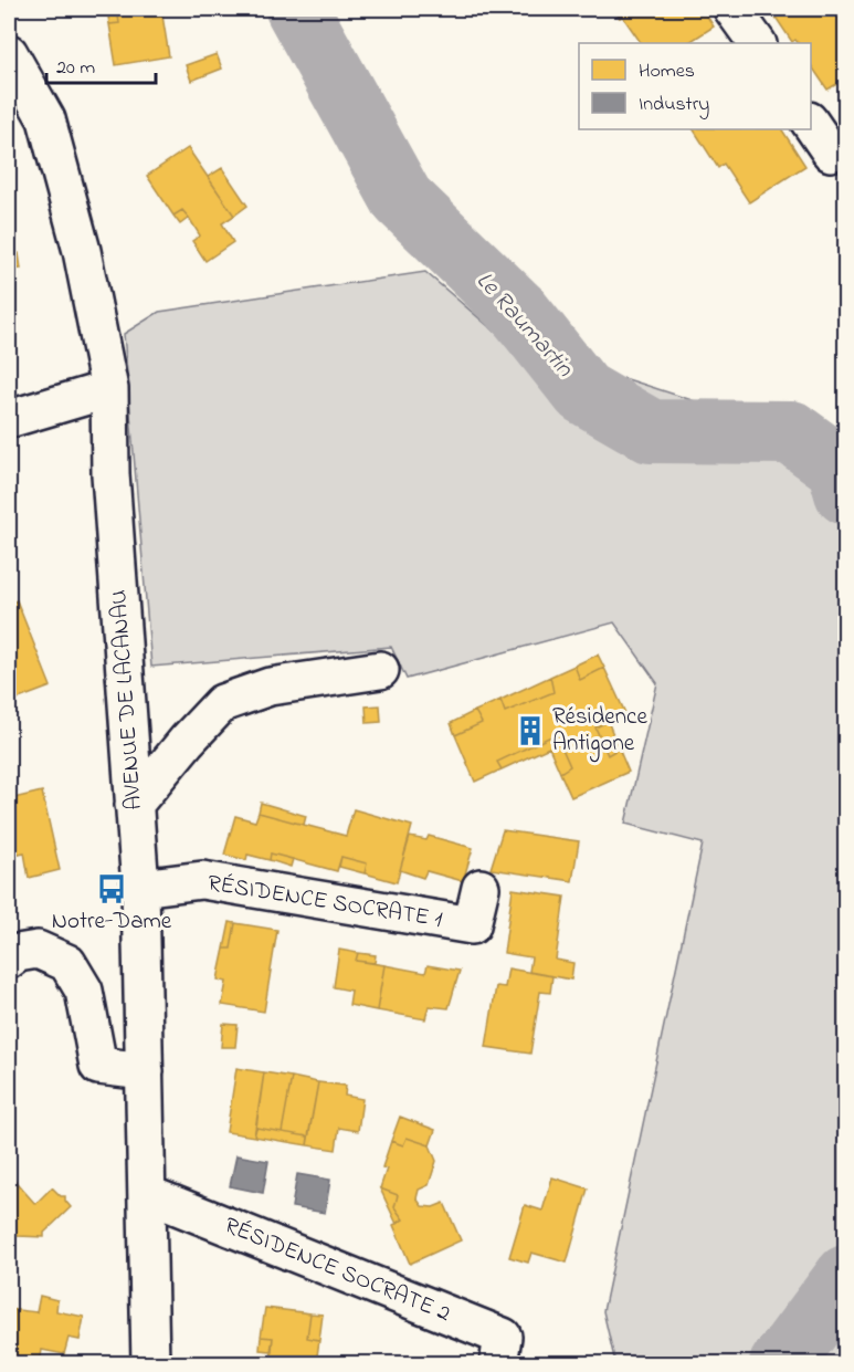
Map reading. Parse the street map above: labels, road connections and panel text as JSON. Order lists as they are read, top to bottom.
{
  "streets": {
    "street": ["AVENUE DE LACANAU", "RÉSIDENCE SOCRATE 1", "RÉSIDENCE SOCRATE 2"]
  },
  "crossings": [
    ["AVENUE DE LACANAU", "RÉSIDENCE SOCRATE 1"],
    ["AVENUE DE LACANAU", "RÉSIDENCE SOCRATE 2"]
  ],
  "water": ["Le Raumartin"],
  "places": {
    "building": ["Résidence Antigone"],
    "bus stop": ["Notre-Dame"]
  },
  "legend": ["Homes", "Industry"],
  "scale_bar": "20 m"
}
